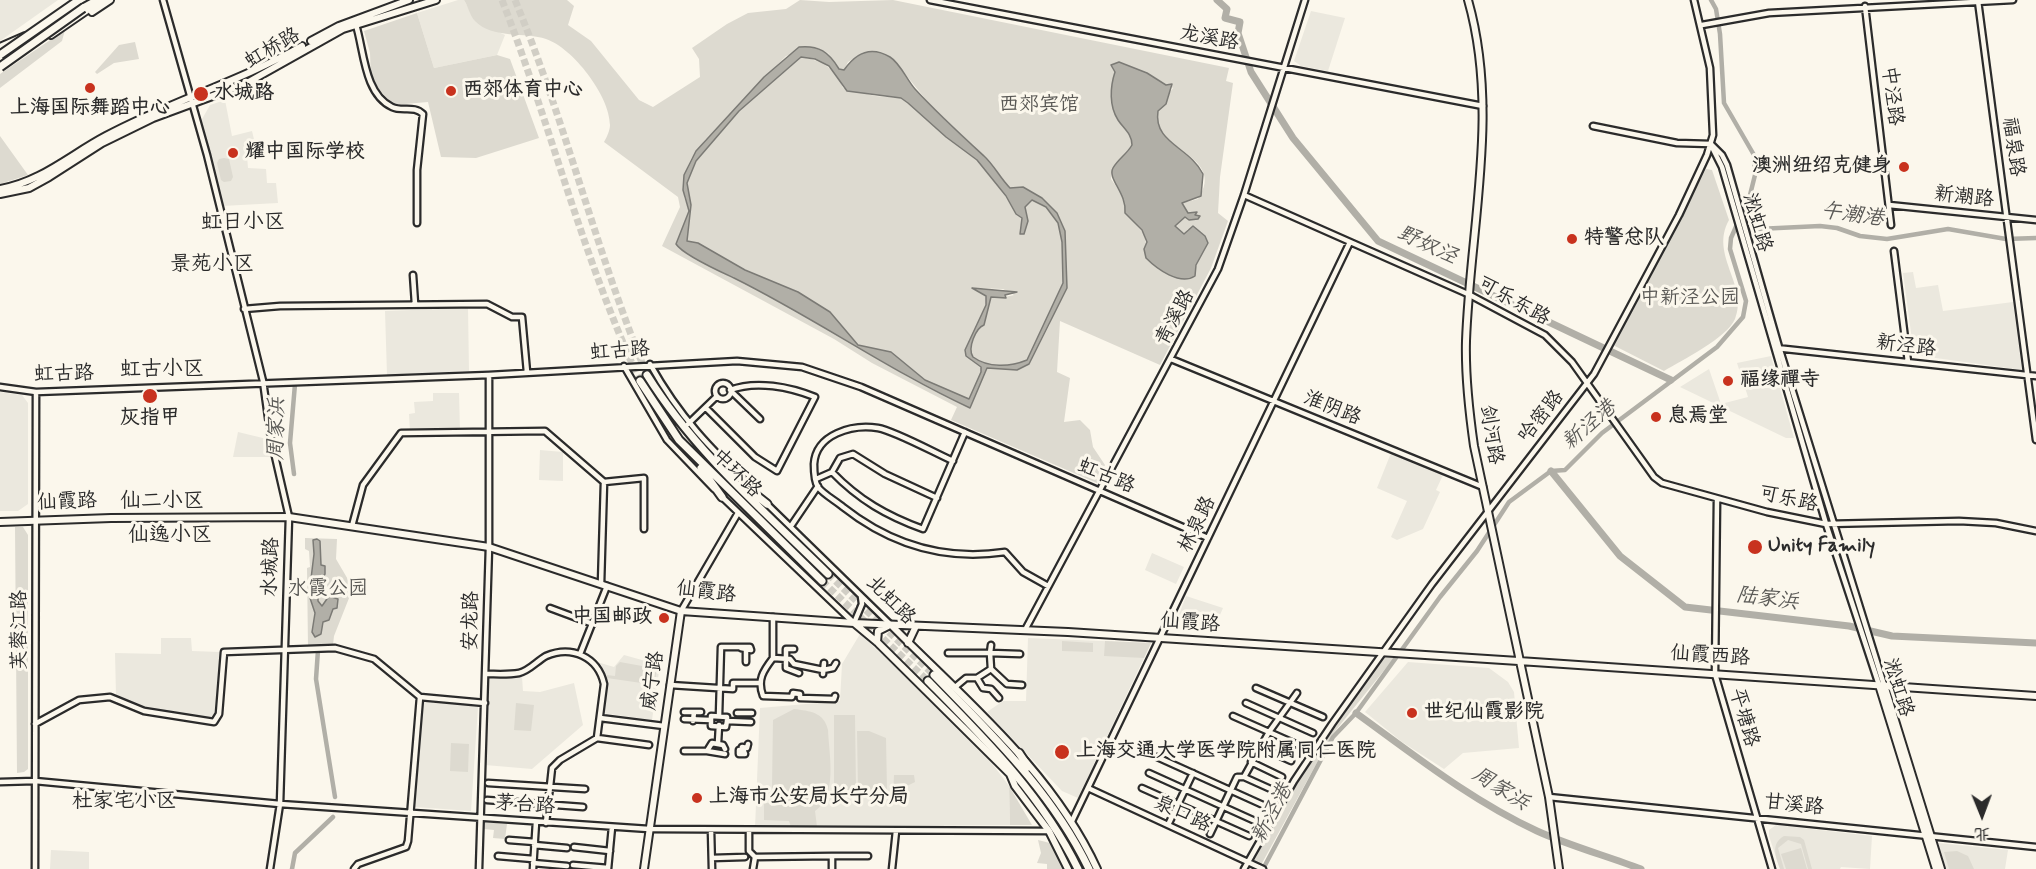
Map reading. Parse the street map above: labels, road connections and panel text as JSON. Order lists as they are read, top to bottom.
{
  "streets": {
    "highway": ["中环路"],
    "main road": [
      "虹桥路",
      "淞虹路",
      "剑河路",
      "仙霞路",
      "北虹路",
      "仙霞西路",
      "威宁路"
    ],
    "street": [
      "龙溪路",
      "中泾路",
      "福泉路",
      "新潮路",
      "可乐东路",
      "青溪路",
      "新泾路",
      "虹古路",
      "淮阴路",
      "哈密路",
      "可乐路",
      "林泉路",
      "水城路",
      "安龙路",
      "芙蓉江路",
      "平塘路",
      "茅台路",
      "甘溪路",
      "泉口路"
    ]
  },
  "crossings": [
    ["龙溪路", "青溪路"],
    ["龙溪路", "剑河路"],
    ["虹桥路", "水城路"],
    ["中泾路", "新潮路"],
    ["福泉路", "新潮路"],
    ["福泉路", "新泾路"],
    ["淞虹路", "新泾路"],
    ["淞虹路", "哈密路"],
    ["淞虹路", "可乐路"],
    ["淞虹路", "仙霞西路"],
    ["淞虹路", "甘溪路"],
    ["可乐东路", "青溪路"],
    ["可乐东路", "哈密路"],
    ["可乐东路", "剑河路"],
    ["可乐东路", "可乐路"],
    ["可乐东路", "林泉路"],
    ["青溪路", "虹古路"],
    ["青溪路", "淮阴路"],
    ["青溪路", "仙霞路"],
    ["虹古路", "林泉路"],
    ["虹古路", "水城路"],
    ["虹古路", "北虹路"],
    ["虹古路", "安龙路"],
    ["虹古路", "芙蓉江路"],
    ["淮阴路", "剑河路"],
    ["淮阴路", "林泉路"],
    ["哈密路", "剑河路"],
    ["哈密路", "可乐路"],
    ["哈密路", "仙霞路"],
    ["哈密路", "仙霞西路"],
    ["哈密路", "泉口路"],
    ["剑河路", "仙霞西路"],
    ["剑河路", "甘溪路"],
    ["可乐路", "平塘路"],
    ["仙霞路", "林泉路"],
    ["仙霞路", "水城路"],
    ["仙霞路", "北虹路"],
    ["仙霞路", "安龙路"],
    ["仙霞路", "芙蓉江路"],
    ["仙霞路", "仙霞西路"],
    ["仙霞路", "威宁路"],
    ["林泉路", "北虹路"],
    ["林泉路", "泉口路"],
    ["水城路", "茅台路"],
    ["北虹路", "威宁路"],
    ["北虹路", "茅台路"],
    ["安龙路", "茅台路"],
    ["芙蓉江路", "茅台路"],
    ["仙霞西路", "平塘路"],
    ["威宁路", "茅台路"],
    ["平塘路", "甘溪路"]
  ],
  "districts": [
    "虹日小区",
    "景苑小区",
    "虹古小区",
    "仙二小区",
    "仙逸小区",
    "杜家宅小区"
  ],
  "water": [
    "午潮港",
    "野奴泾",
    "新泾港",
    "周家浜",
    "陆家浜"
  ],
  "parks": ["西郊宾馆", "中新泾公园", "水霞公园"],
  "places": [
    "上海国际舞蹈中心",
    "西郊体育中心",
    "水城路",
    "耀中国际学校",
    "澳洲纽绍克健身",
    "特警总队",
    "福缘禪寺",
    "灰指甲",
    "息焉堂",
    "Unity Family",
    "中国邮政",
    "世纪仙霞影院",
    "上海交通大学医学院附属同仁医院",
    "上海市公安局长宁分局"
  ],
  "north": "bottom"
}
